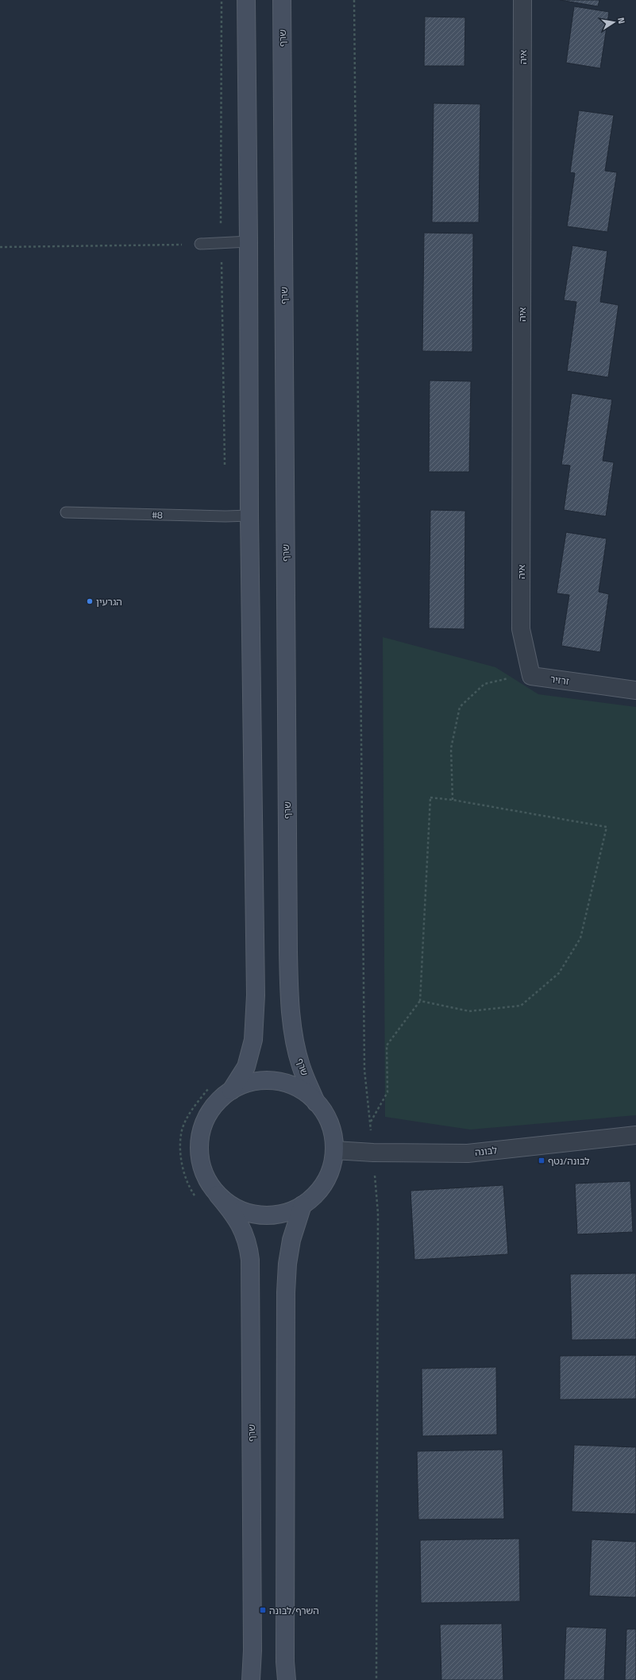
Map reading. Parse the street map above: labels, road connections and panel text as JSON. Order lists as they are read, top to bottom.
{
  "streets": {
    "street": [
      "שרף",
      "איה",
      "זרזיר",
      "לבונה"
    ],
    "lane": ["#8"]
  },
  "crossings": [
    ["איה", "זרזיר"]
  ],
  "places": {
    "other": ["הגרעין"],
    "transit": ["לבונה/נטף", "השרף/לבונה"]
  },
  "north": "right"
}
